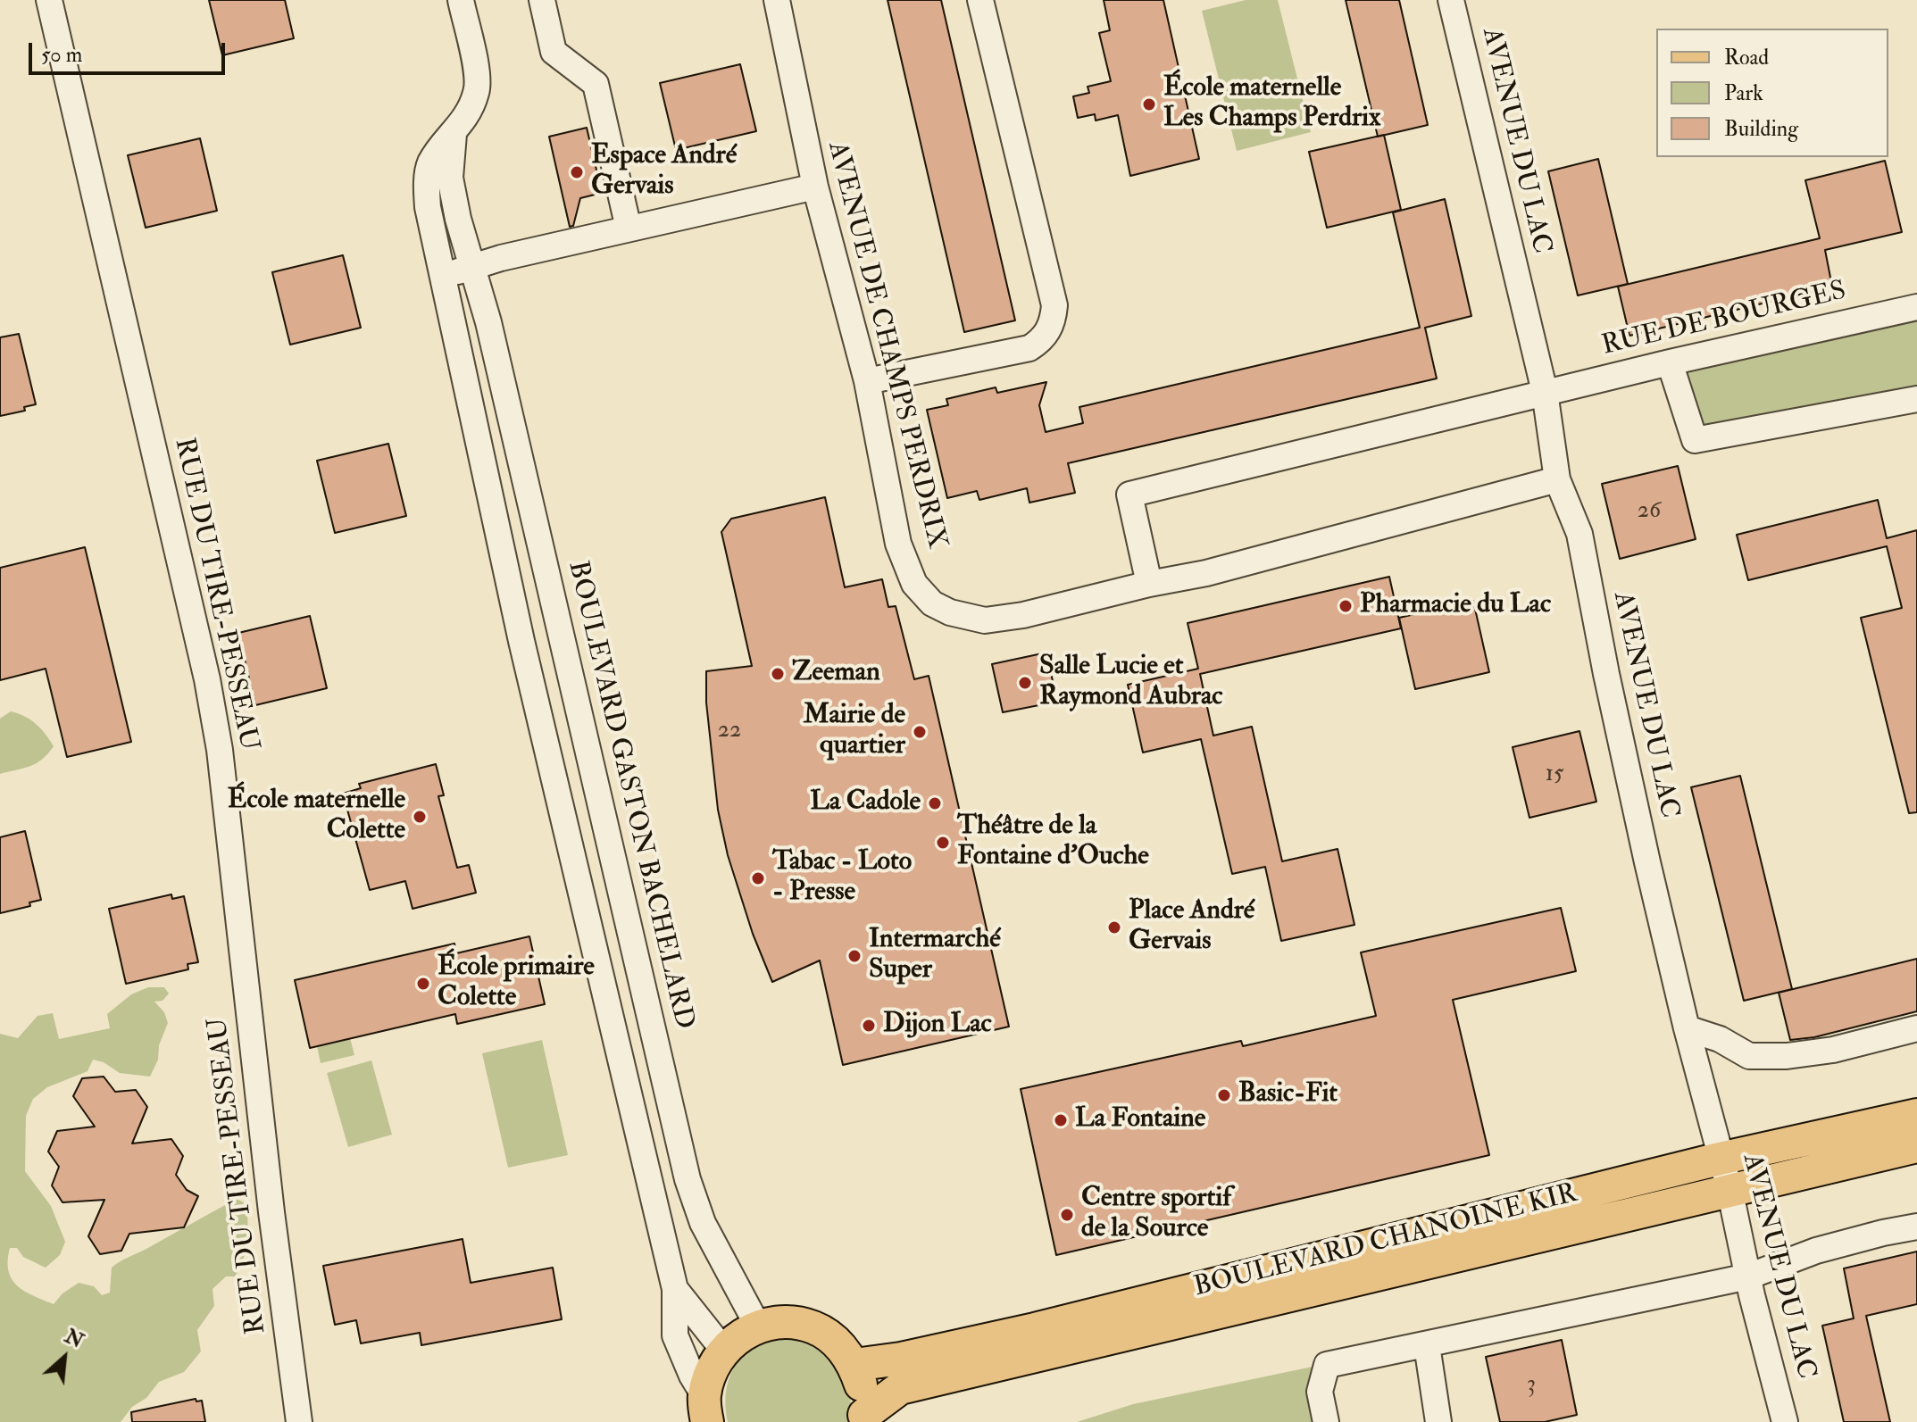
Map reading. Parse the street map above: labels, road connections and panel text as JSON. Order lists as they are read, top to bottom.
{
  "streets": {
    "main road": ["BOULEVARD CHANOINE KIR"],
    "street": [
      "AVENUE DU LAC",
      "RUE DE BOURGES",
      "AVENUE DE CHAMPS PERDRIX",
      "RUE DU TIRE-PESSEAU",
      "BOULEVARD GASTON BACHELARD"
    ]
  },
  "crossings": [
    ["AVENUE DU LAC", "RUE DE BOURGES"],
    ["AVENUE DU LAC", "AVENUE DE CHAMPS PERDRIX"],
    ["AVENUE DU LAC", "BOULEVARD CHANOINE KIR"]
  ],
  "places": [
    "École maternelle Les Champs Perdrix",
    "Espace André Gervais",
    "Pharmacie du Lac",
    "Zeeman",
    "Salle Lucie et Raymond Aubrac",
    "Mairie de quartier",
    "La Cadole",
    "École maternelle Colette",
    "Théâtre de la Fontaine d'Ouche",
    "Tabac - Loto - Presse",
    "Place André Gervais",
    "Intermarché Super",
    "École primaire Colette",
    "Dijon Lac",
    "Basic-Fit",
    "La Fontaine",
    "Centre sportif de la Source"
  ],
  "house_numbers": [
    "26",
    "22",
    "15",
    "3"
  ],
  "legend": ["Road", "Park", "Building"],
  "scale_bar": "50 m",
  "north": "top right"
}
